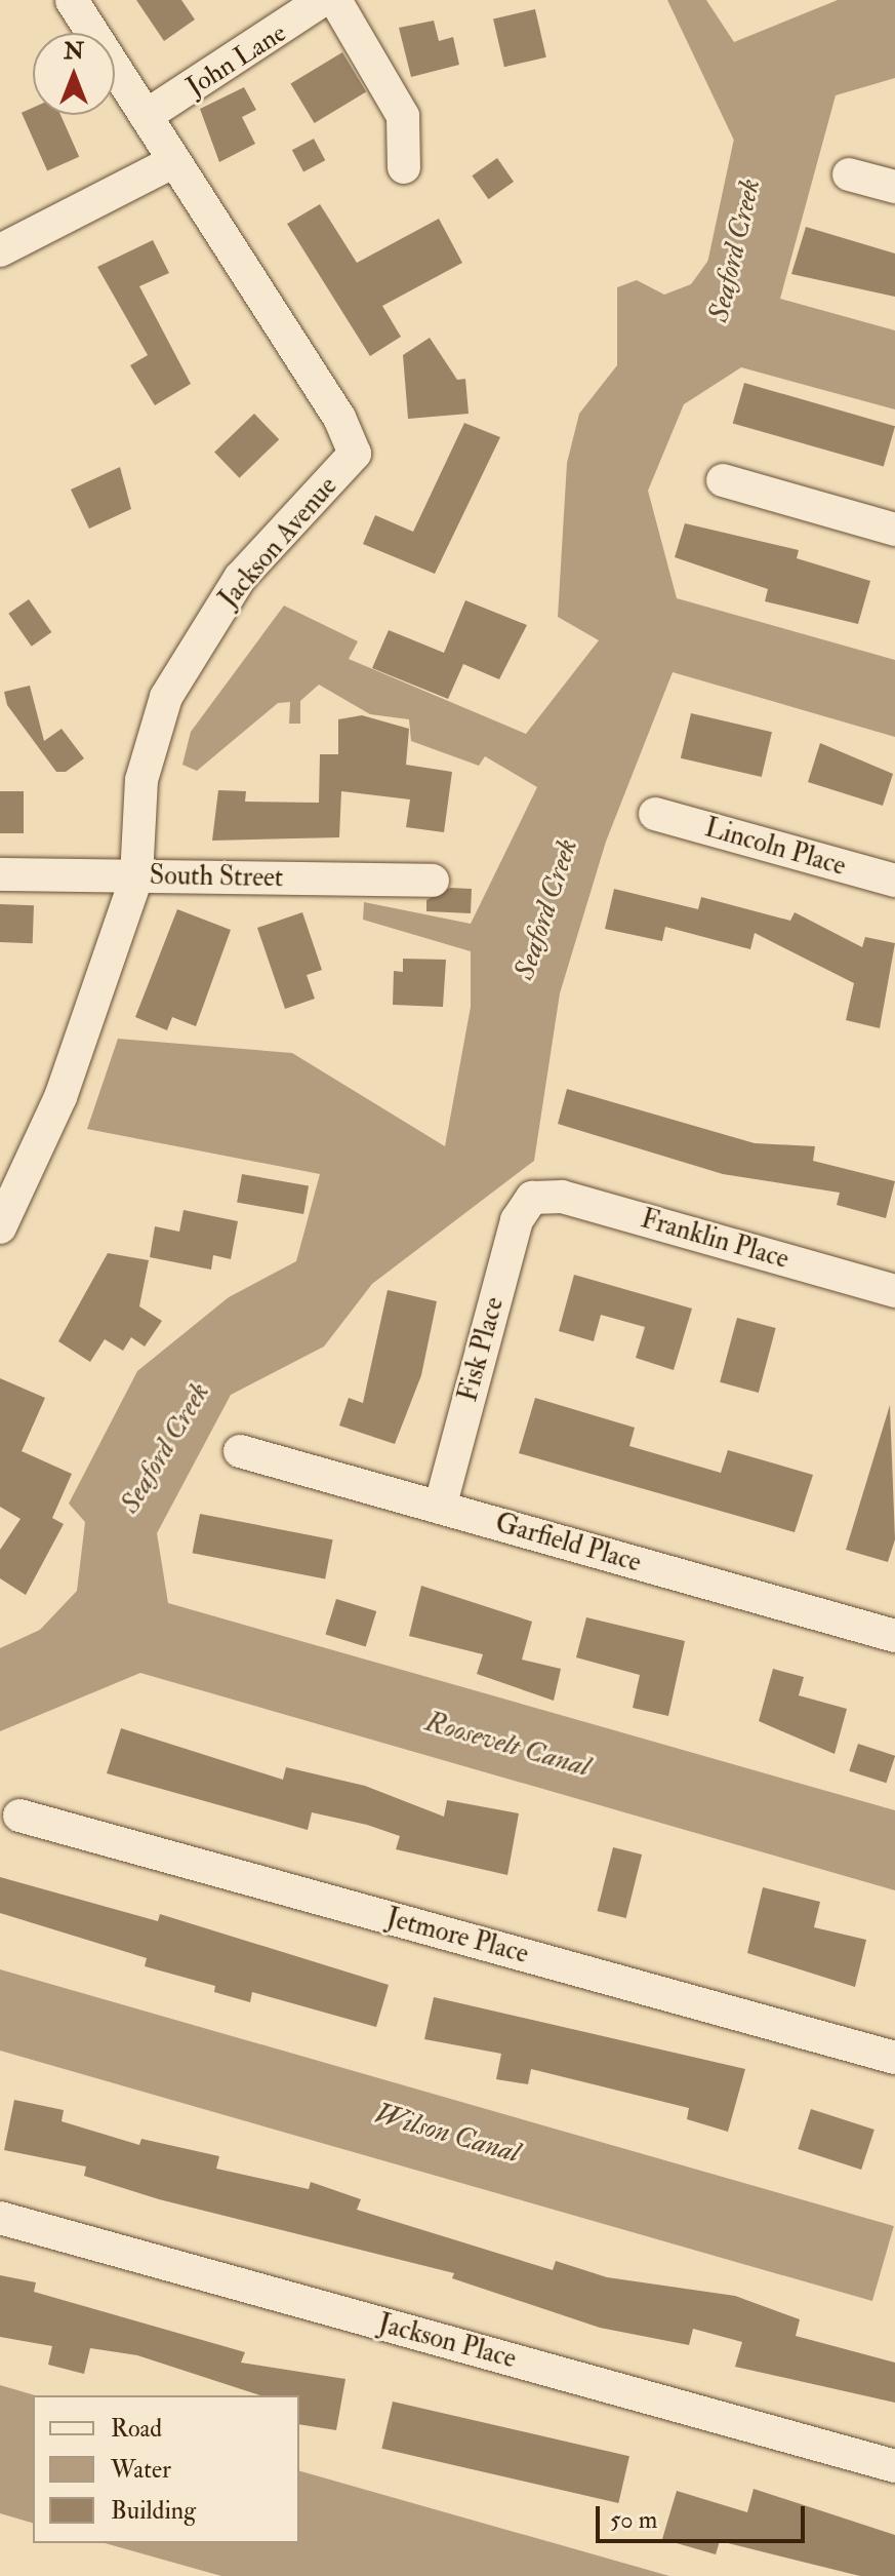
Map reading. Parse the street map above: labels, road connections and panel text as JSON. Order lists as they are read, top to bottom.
{
  "streets": {
    "street": [
      "John Lane",
      "Jackson Avenue",
      "Lincoln Place",
      "South Street",
      "Franklin Place",
      "Fisk Place",
      "Garfield Place",
      "Jetmore Place",
      "Jackson Place"
    ]
  },
  "crossings": [
    ["John Lane", "Jackson Avenue"],
    ["Jackson Avenue", "South Street"],
    ["Franklin Place", "Fisk Place"],
    ["Fisk Place", "Garfield Place"]
  ],
  "water": ["Seaford Creek", "Roosevelt Canal", "Wilson Canal"],
  "legend": ["Road", "Water", "Building"],
  "scale_bar": "50 m",
  "north": "top"
}
